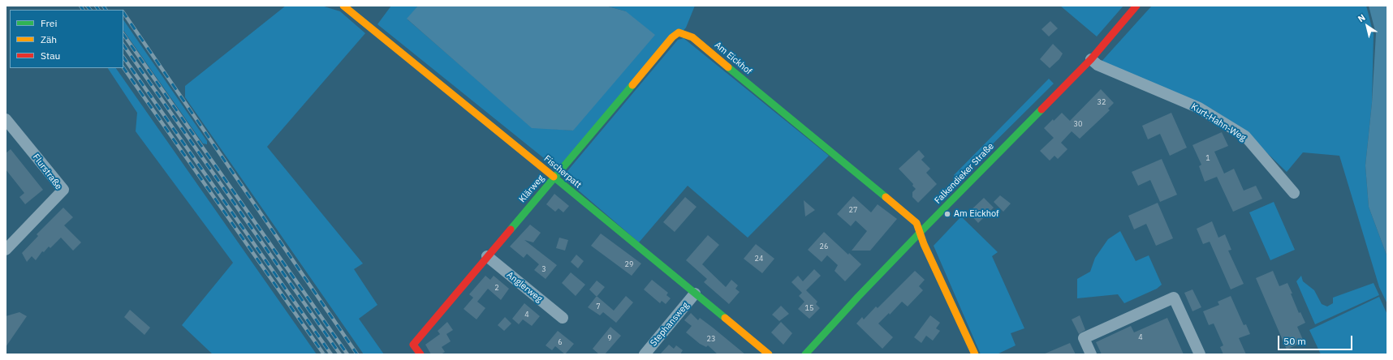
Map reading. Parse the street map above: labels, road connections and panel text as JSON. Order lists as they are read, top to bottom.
{
  "streets": {
    "street": [
      "Am Eickhof",
      "Kurt-Hahn-Weg",
      "Flurstraße",
      "Fischerpatt",
      "Falkendieker Straße",
      "Klärweg",
      "Anglerweg",
      "Stephansweg"
    ]
  },
  "crossings": [
    ["Am Eickhof", "Falkendieker Straße"],
    ["Am Eickhof", "Klärweg"],
    ["Kurt-Hahn-Weg", "Falkendieker Straße"],
    ["Fischerpatt", "Klärweg"],
    ["Fischerpatt", "Stephansweg"],
    ["Klärweg", "Anglerweg"]
  ],
  "places": ["Am Eickhof"],
  "house_numbers": [
    "32",
    "30",
    "1",
    "27",
    "26",
    "24",
    "29",
    "3",
    "2",
    "7",
    "15",
    "4",
    "4",
    "9",
    "23",
    "6"
  ],
  "legend": ["Frei", "Zäh", "Stau"],
  "scale_bar": "50 m",
  "north": "top left"
}
